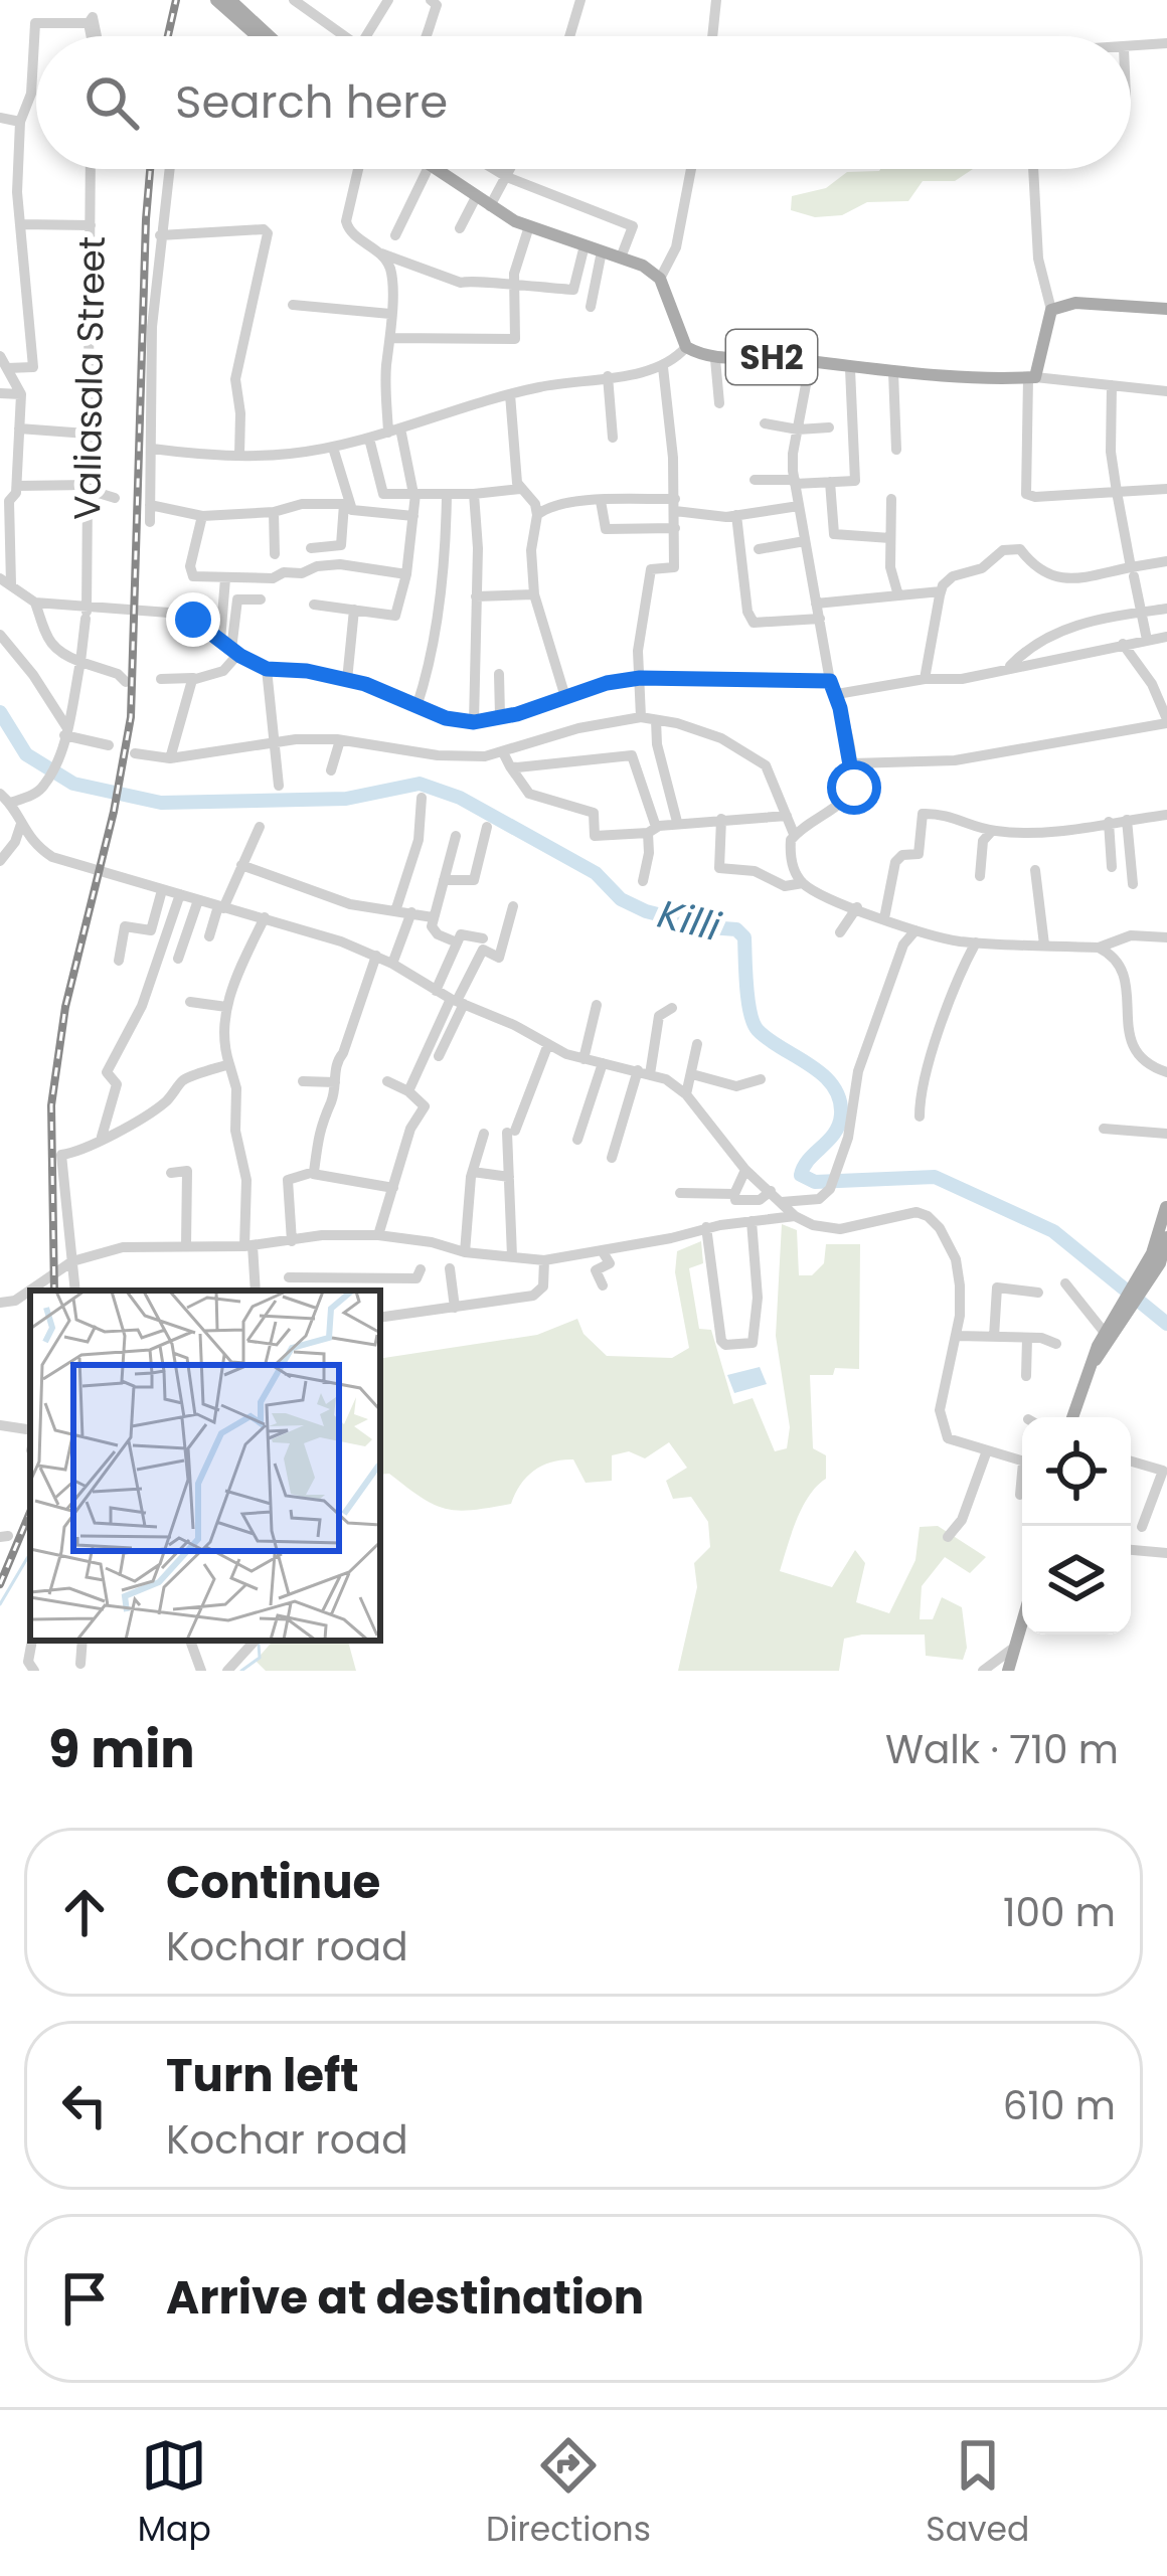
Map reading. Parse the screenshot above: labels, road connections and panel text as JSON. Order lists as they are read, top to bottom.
{
  "streets": {
    "main road": ["SH2"],
    "street": ["Valiasala Street"]
  },
  "water": ["Killi"],
  "page": {
    "search": "Search here",
    "heading": ["9 min", "Walk · 710 m"],
    "list": [
      ["Continue", "Kochar road", "100 m"],
      ["Turn left", "Kochar road", "610 m"],
      "Arrive at destination"
    ],
    "nav": ["Map", "Directions", "Saved"]
  }
}
